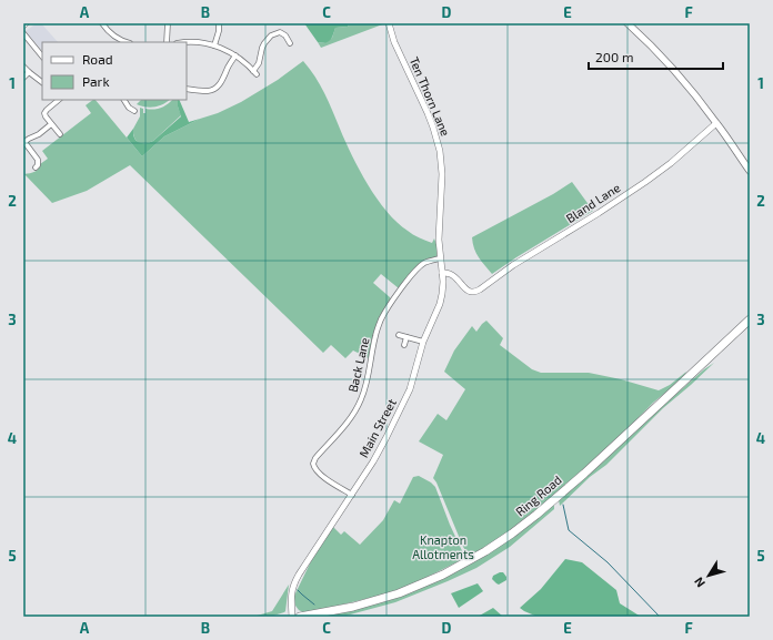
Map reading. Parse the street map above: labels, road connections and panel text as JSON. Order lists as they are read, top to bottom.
{
  "streets": {
    "highway": ["Ring Road"],
    "street": [
      "Ten Thorn Lane",
      "Bland Lane",
      "Back Lane",
      "Main Street"
    ]
  },
  "crossings": [
    ["Ten Thorn Lane", "Main Street"],
    ["Bland Lane", "Main Street"],
    ["Back Lane", "Main Street"]
  ],
  "parks": ["Knapton Allotments"],
  "legend": ["Road", "Park"],
  "scale_bar": "200 m",
  "north": "bottom left",
  "grid": {
    "columns": [
      "A",
      "B",
      "C",
      "D",
      "E",
      "F"
    ],
    "rows": [
      "1",
      "2",
      "3",
      "4",
      "5"
    ]
  }
}
